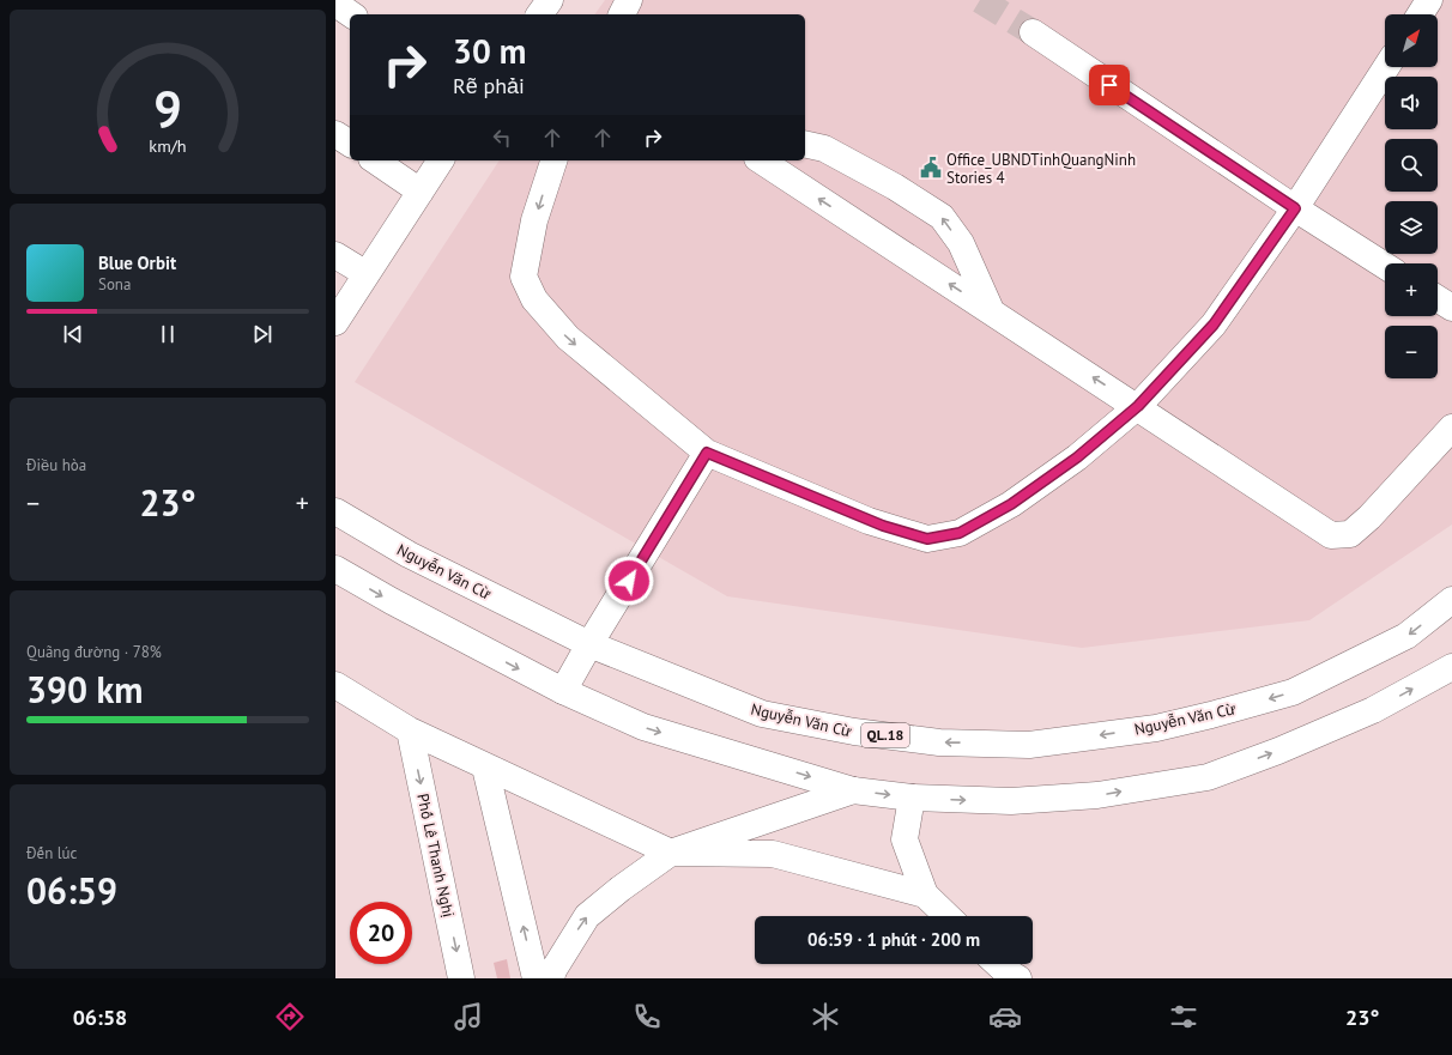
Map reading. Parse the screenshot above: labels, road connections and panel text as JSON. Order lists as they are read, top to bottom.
{
  "streets": {
    "main road": ["Nguyễn Văn Cừ", "QL.18", "Phố Lê Thanh Nghị"]
  },
  "places": {
    "public building": ["Office_UBNDTinhQuangNinh Stories 4"]
  },
  "north": "top right",
  "page": {
    "map_buttons": ["+", "−"],
    "turn": ["30 m", "Rẽ phải"],
    "song": ["Blue Orbit", "Sona"],
    "tile": [
      "Điều hòa",
      ["Quãng đường · 78%", "390 km"],
      ["Đến lúc", "06:59"]
    ],
    "heat": ["−", "23°", "+"],
    "limit": "20",
    "trip": "06:59 · 1 phút · 200 m",
    "tabs": ["06:58", "23°"],
    "gauge": ["9", "km/h"]
  }
}
